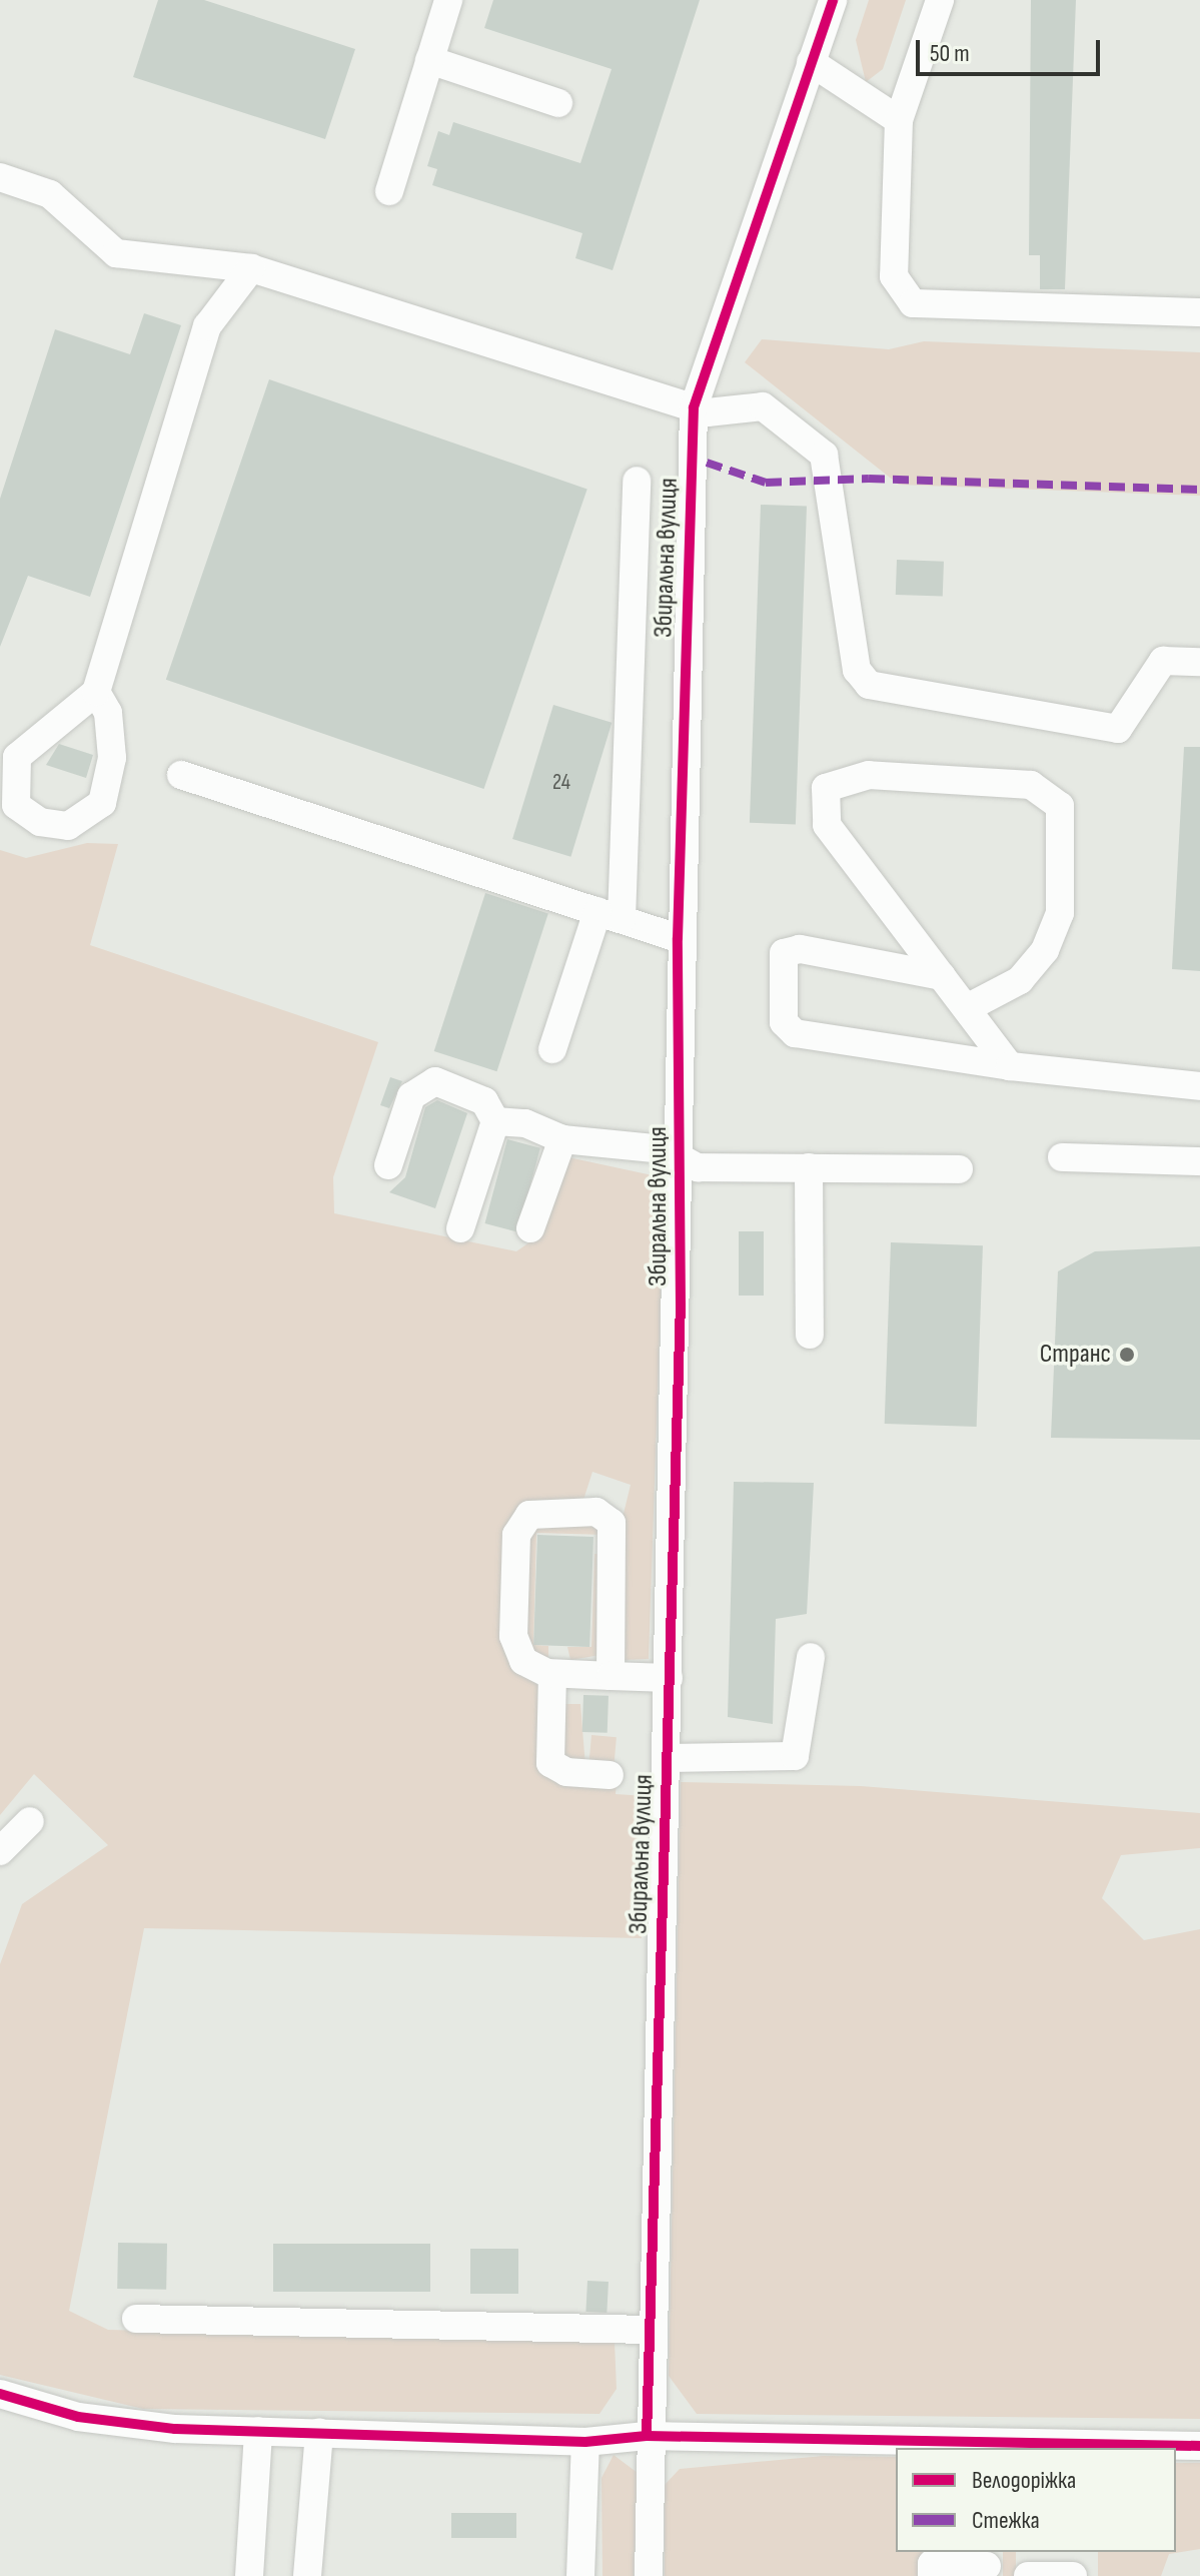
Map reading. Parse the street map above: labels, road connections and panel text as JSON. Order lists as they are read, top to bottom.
{
  "streets": {
    "street": ["Збиральна вулиця"]
  },
  "places": ["Странс"],
  "house_numbers": ["24"],
  "legend": ["Велодоріжка", "Стежка"],
  "scale_bar": "50 m"
}
